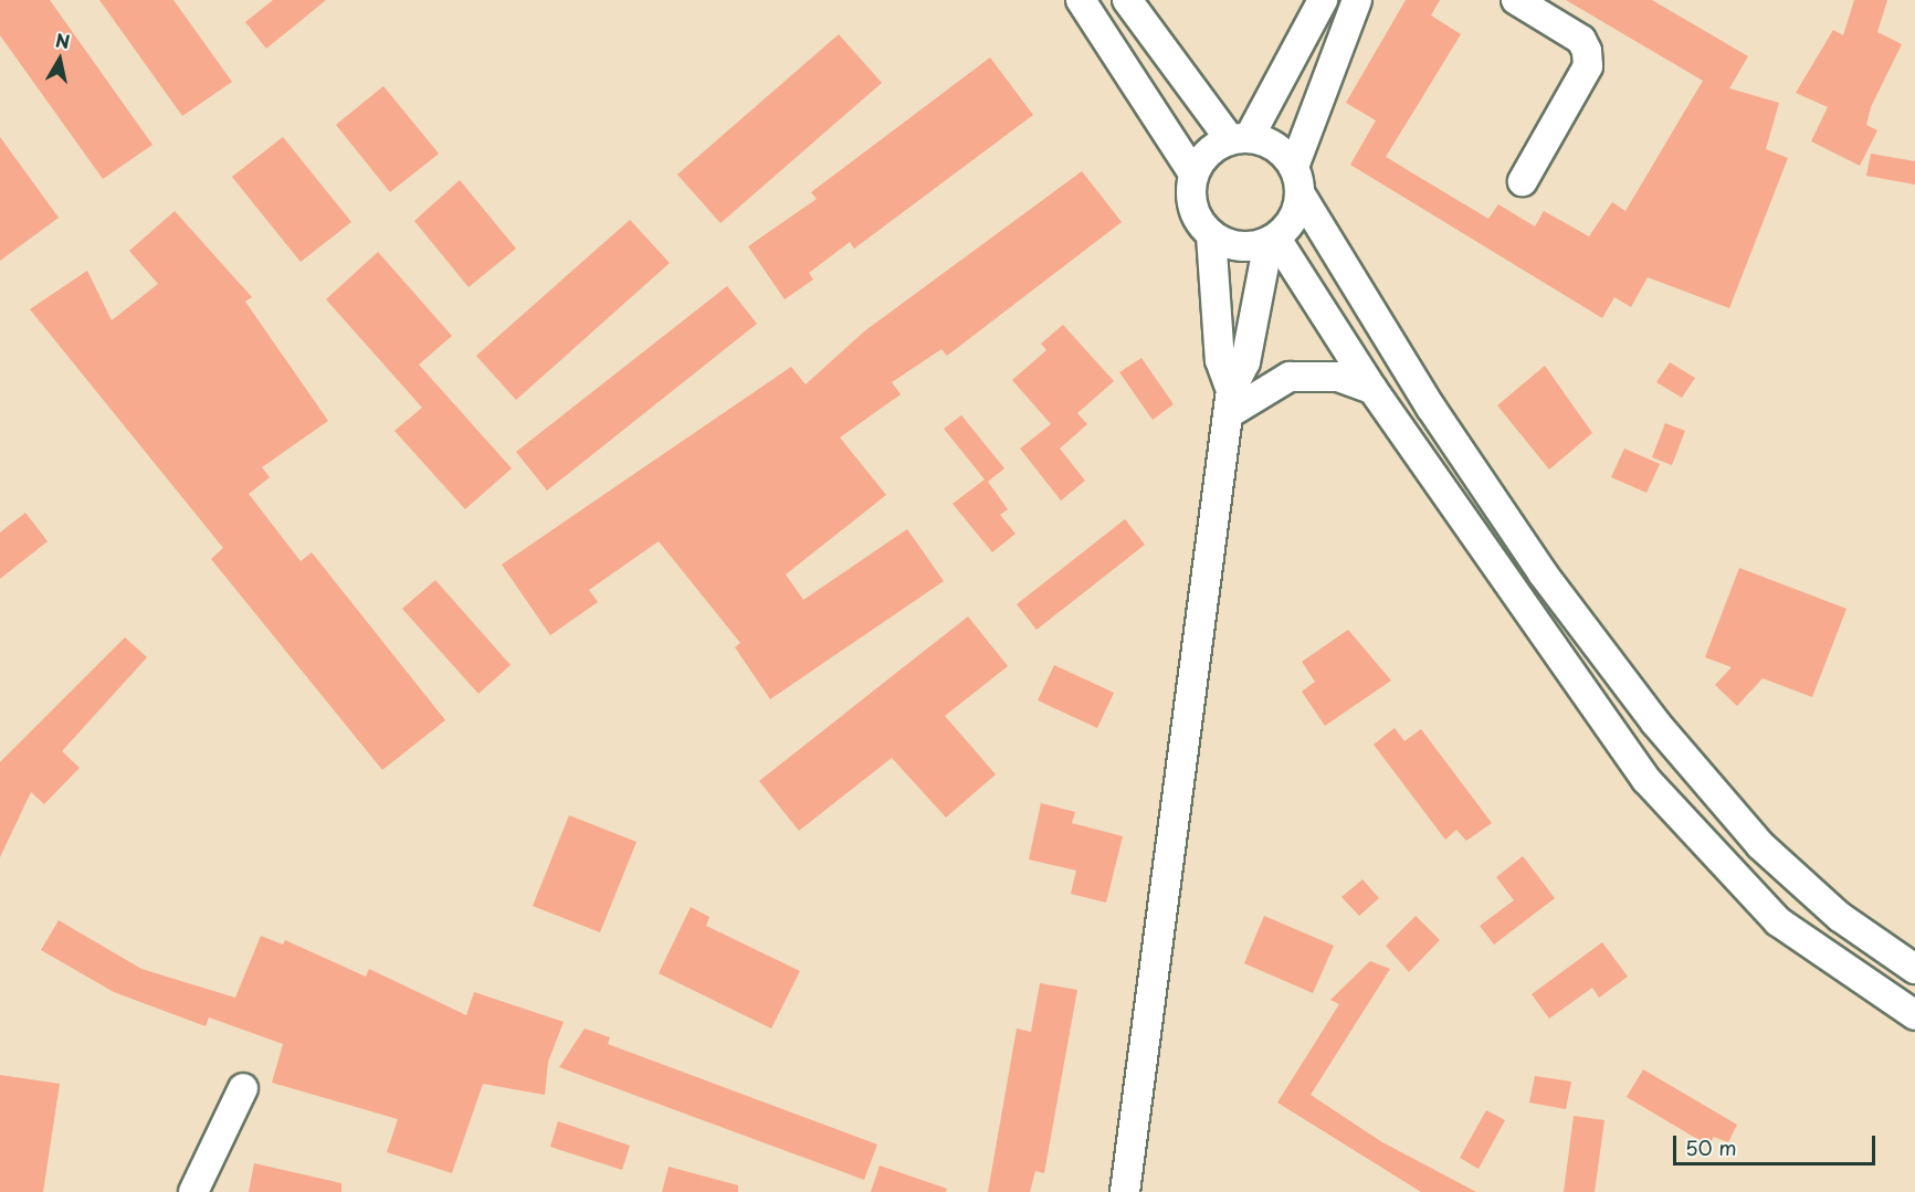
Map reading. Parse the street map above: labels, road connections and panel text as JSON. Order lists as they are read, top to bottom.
{
  "scale_bar": "50 m",
  "north": "top"
}
